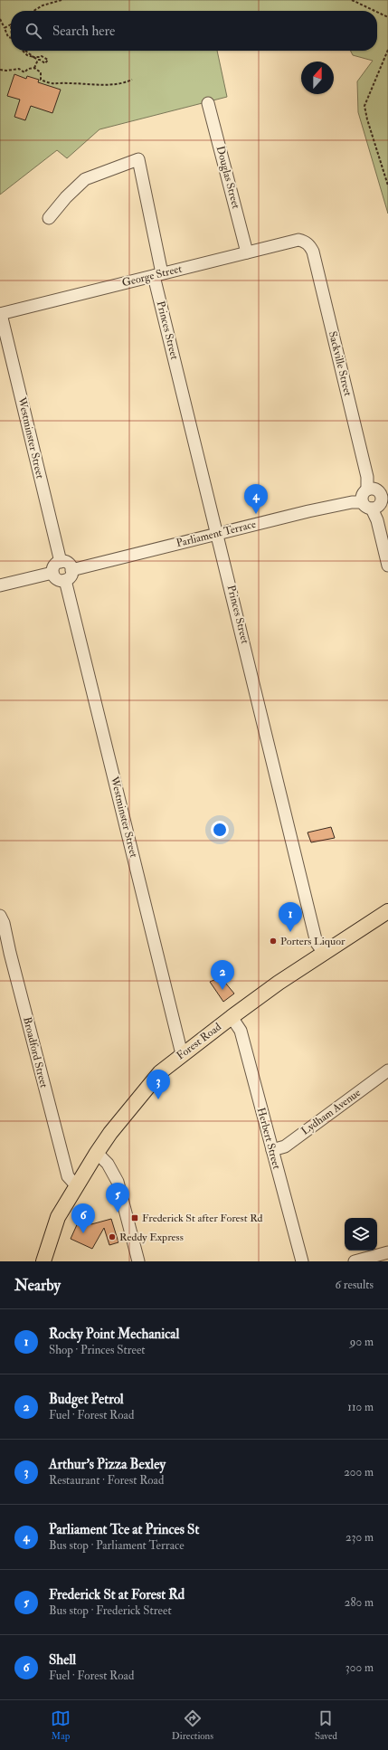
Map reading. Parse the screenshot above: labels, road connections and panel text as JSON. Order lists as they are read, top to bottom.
{
  "streets": {
    "main road": ["Forest Road"],
    "street": [
      "Douglas Street",
      "George Street",
      "Princes Street",
      "Sackville Street",
      "Westminster Street",
      "Parliament Terrace",
      "Broadford Street",
      "Lydham Avenue",
      "Herbert Street"
    ]
  },
  "crossings": [
    ["Douglas Street", "George Street"],
    ["George Street", "Princes Street"],
    ["George Street", "Sackville Street"],
    ["George Street", "Westminster Street"],
    ["Princes Street", "Parliament Terrace"],
    ["Princes Street", "Forest Road"],
    ["Sackville Street", "Parliament Terrace"],
    ["Westminster Street", "Parliament Terrace"],
    ["Westminster Street", "Forest Road"],
    ["Forest Road", "Broadford Street"],
    ["Forest Road", "Herbert Street"],
    ["Lydham Avenue", "Herbert Street"]
  ],
  "places": {
    "other": ["Porters Liquor", "Reddy Express"],
    "transit": ["Frederick St after Forest Rd"]
  },
  "north": "top",
  "page": {
    "search": "Search here",
    "pins": [
      "4",
      "1",
      "2",
      "3",
      "5",
      "6"
    ],
    "heading": ["Nearby", "6 results"],
    "list": [
      {
        "mark": "1",
        "name": "Rocky Point Mechanical",
        "note": "Shop · Princes Street",
        "value": "90 m"
      },
      {
        "mark": "2",
        "name": "Budget Petrol",
        "note": "Fuel · Forest Road",
        "value": "110 m"
      },
      {
        "mark": "3",
        "name": "Arthur's Pizza Bexley",
        "note": "Restaurant · Forest Road",
        "value": "200 m"
      },
      {
        "mark": "4",
        "name": "Parliament Tce at Princes St",
        "note": "Bus stop · Parliament Terrace",
        "value": "230 m"
      },
      {
        "mark": "5",
        "name": "Frederick St at Forest Rd",
        "note": "Bus stop · Frederick Street",
        "value": "280 m"
      },
      {
        "mark": "6",
        "name": "Shell",
        "note": "Fuel · Forest Road",
        "value": "300 m"
      }
    ],
    "nav": ["Map", "Directions", "Saved"]
  }
}
